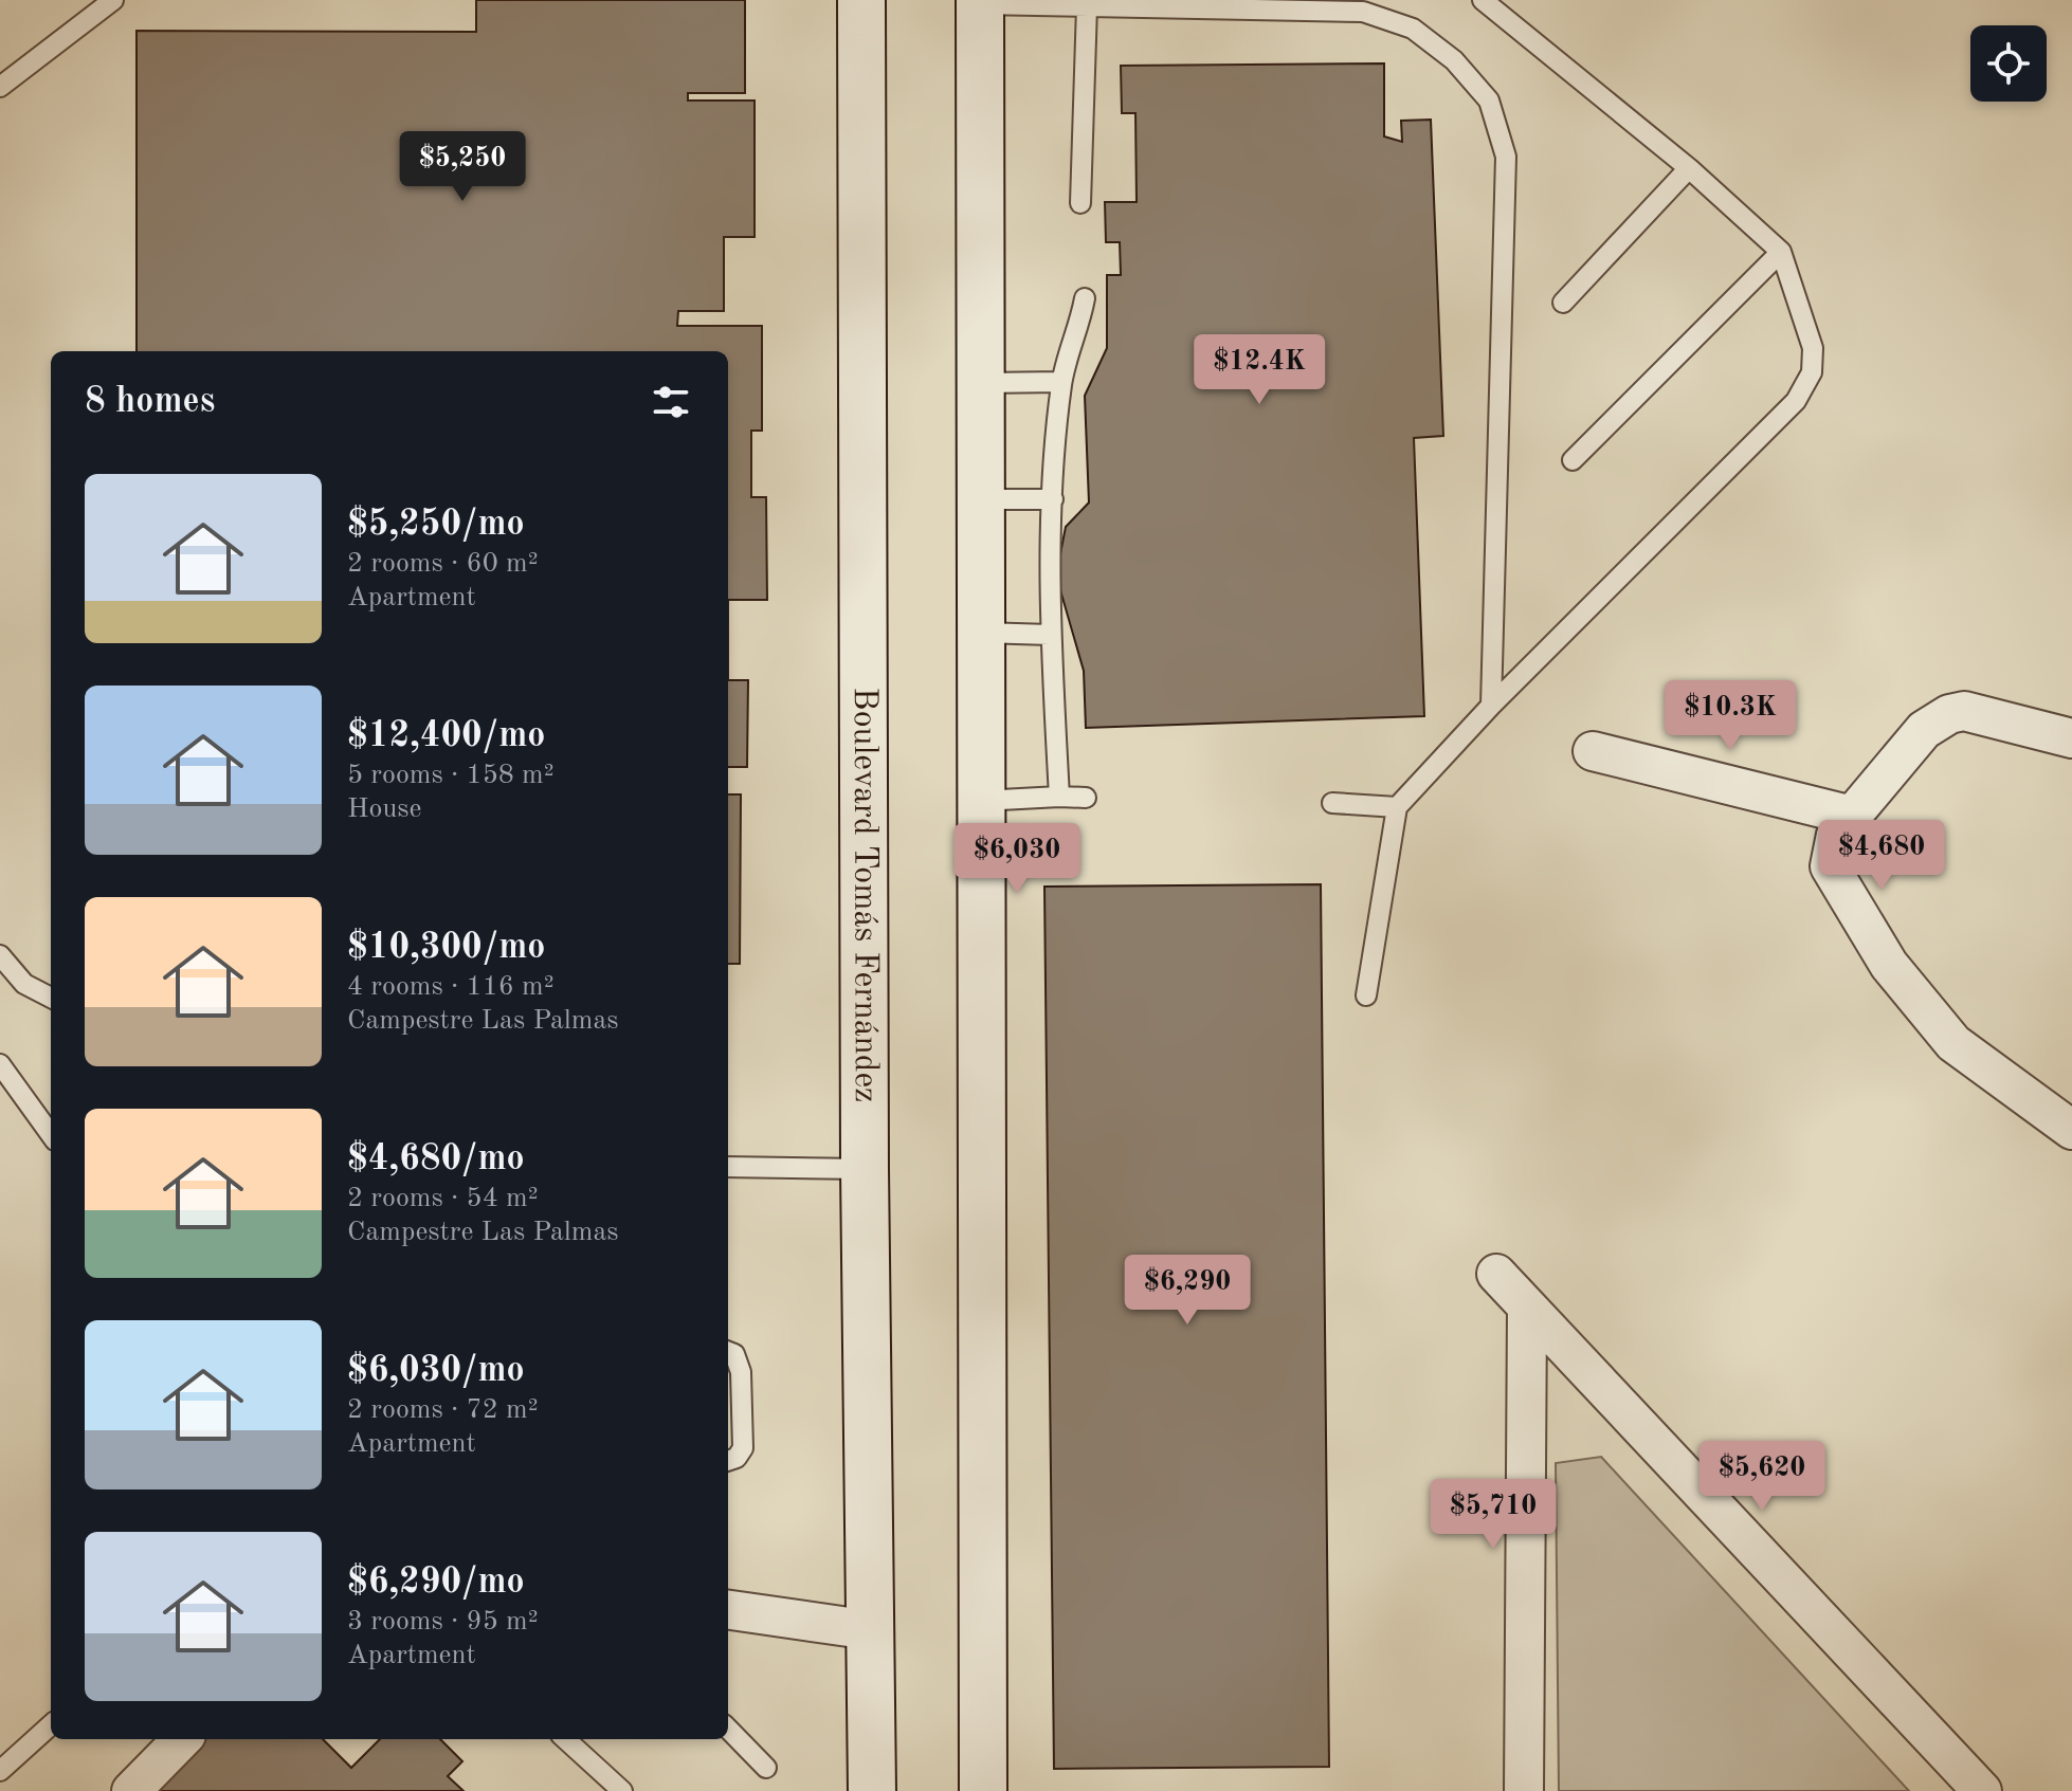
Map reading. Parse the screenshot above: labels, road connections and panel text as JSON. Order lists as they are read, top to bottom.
{
  "streets": {
    "main road": ["Boulevard Tomás Fernández"]
  },
  "page": {
    "price": [
      "$5,250",
      "$12.4K",
      "$10.3K",
      "$4,680",
      "$6,030",
      "$6,290",
      "$5,620",
      "$5,710"
    ],
    "heading": "8 homes",
    "list": [
      {
        "name": "$5,250/mo",
        "note": "2 rooms · 60 m² · Apartment"
      },
      {
        "name": "$12,400/mo",
        "note": "5 rooms · 158 m² · House"
      },
      {
        "name": "$10,300/mo",
        "note": "4 rooms · 116 m² · Campestre Las Palmas"
      },
      {
        "name": "$4,680/mo",
        "note": "2 rooms · 54 m² · Campestre Las Palmas"
      },
      {
        "name": "$6,030/mo",
        "note": "2 rooms · 72 m² · Apartment"
      },
      {
        "name": "$6,290/mo",
        "note": "3 rooms · 95 m² · Apartment"
      }
    ]
  }
}
